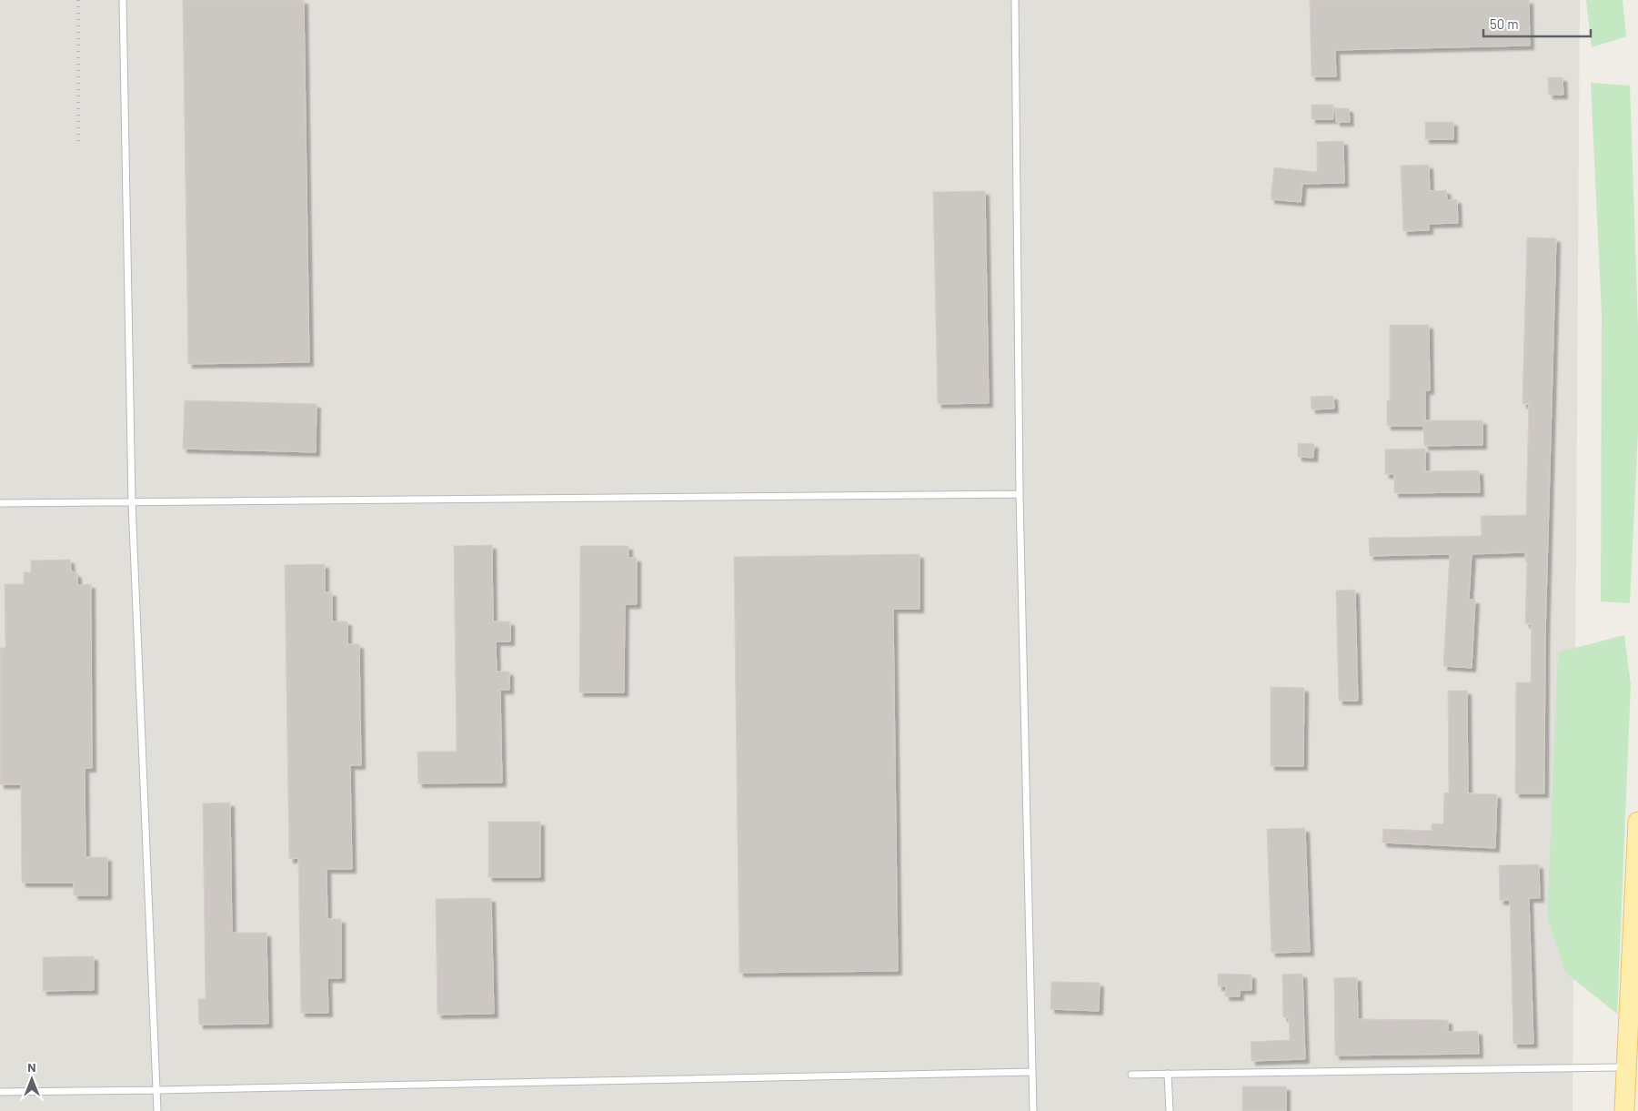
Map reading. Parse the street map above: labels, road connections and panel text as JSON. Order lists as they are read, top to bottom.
{
  "scale_bar": "50 m",
  "north": "top"
}
